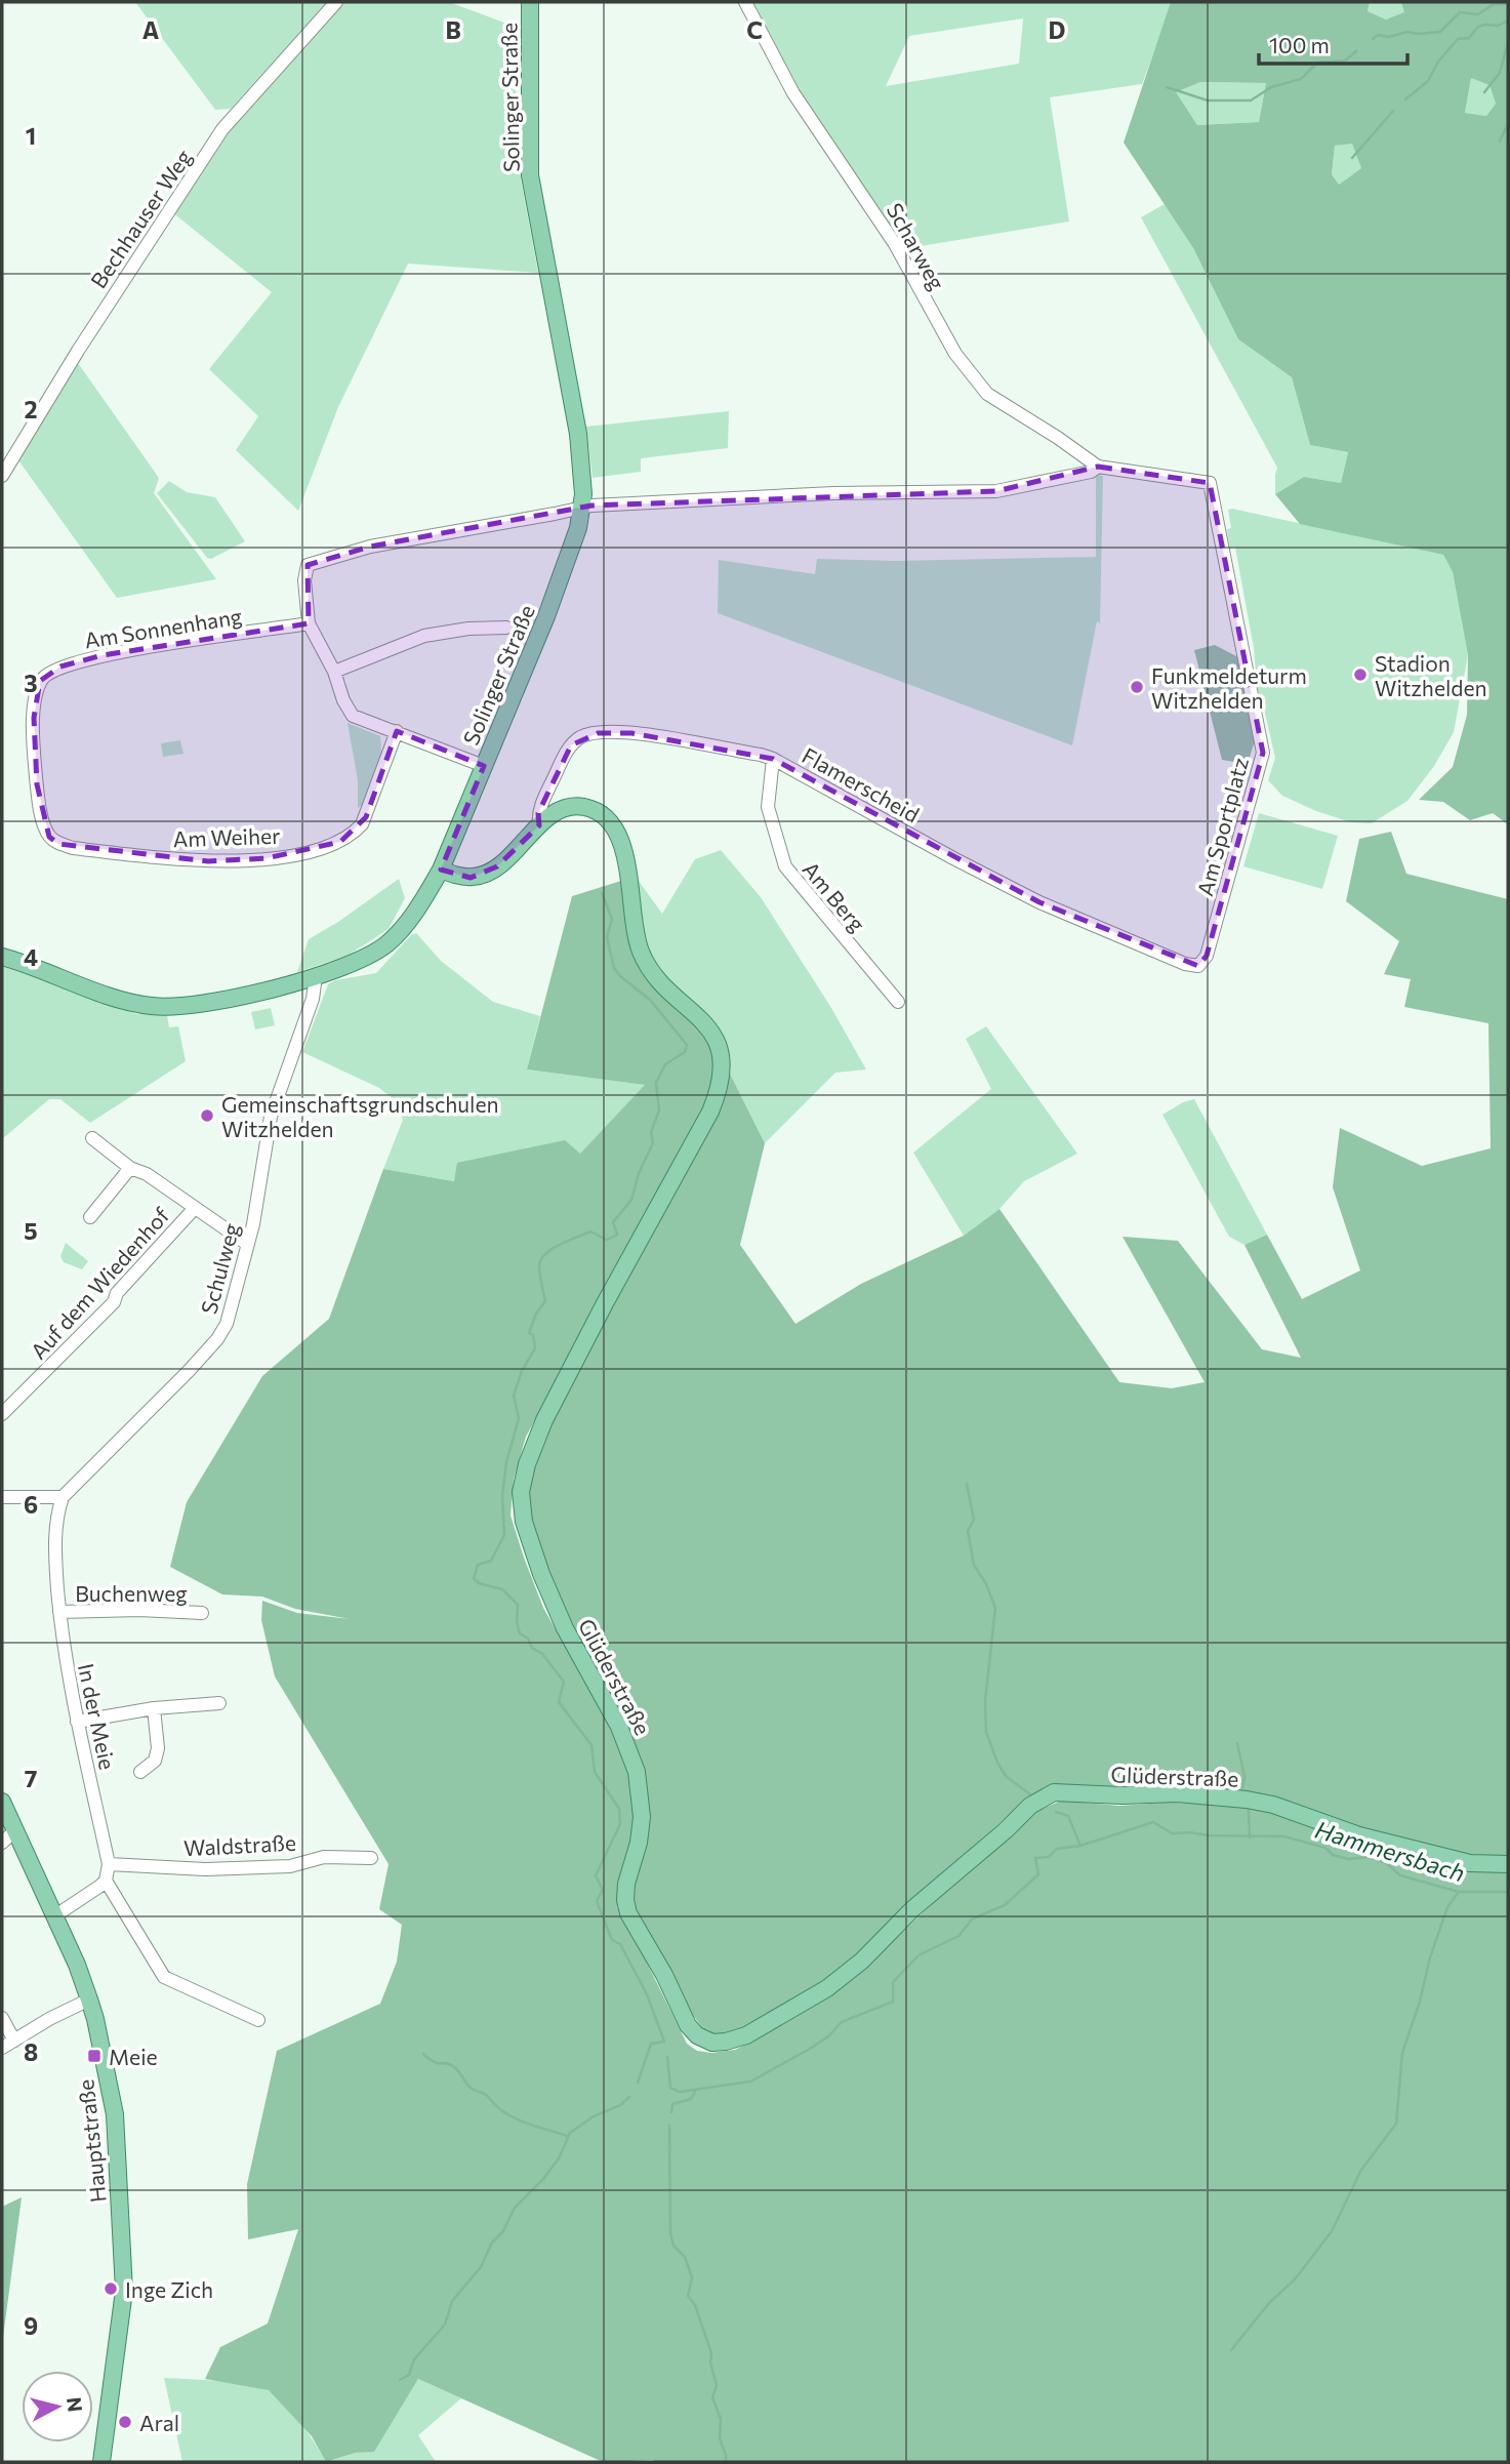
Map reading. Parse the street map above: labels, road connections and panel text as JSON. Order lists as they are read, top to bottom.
{
  "streets": {
    "main road": ["Solinger Straße", "Glüderstraße", "Hauptstraße"],
    "street": [
      "Bechhauser Weg",
      "Scharweg",
      "Am Sonnenhang",
      "Flamerscheid",
      "Am Sportplatz",
      "Am Weiher",
      "Am Berg",
      "Schulweg",
      "Auf dem Wiedenhof",
      "Buchenweg",
      "In der Meie",
      "Waldstraße"
    ]
  },
  "crossings": [
    ["Solinger Straße", "Scharweg"],
    ["Solinger Straße", "Schulweg"],
    ["Solinger Straße", "Glüderstraße"],
    ["Scharweg", "Am Sportplatz"],
    ["Am Sonnenhang", "Am Weiher"],
    ["Flamerscheid", "Am Sportplatz"],
    ["Flamerscheid", "Am Berg"],
    ["Flamerscheid", "Glüderstraße"],
    ["Schulweg", "In der Meie"],
    ["Buchenweg", "In der Meie"],
    ["In der Meie", "Waldstraße"]
  ],
  "water": ["Hammersbach"],
  "places": {
    "other": [
      "Stadion Witzhelden",
      "Funkmeldeturm Witzhelden",
      "Gemeinschaftsgrundschulen Witzhelden",
      "Inge Zich",
      "Aral"
    ],
    "transit": ["Meie"]
  },
  "scale_bar": "100 m",
  "north": "right",
  "grid": {
    "columns": [
      "A",
      "B",
      "C",
      "D"
    ],
    "rows": [
      "1",
      "2",
      "3",
      "4",
      "5",
      "6",
      "7",
      "8",
      "9"
    ]
  }
}
